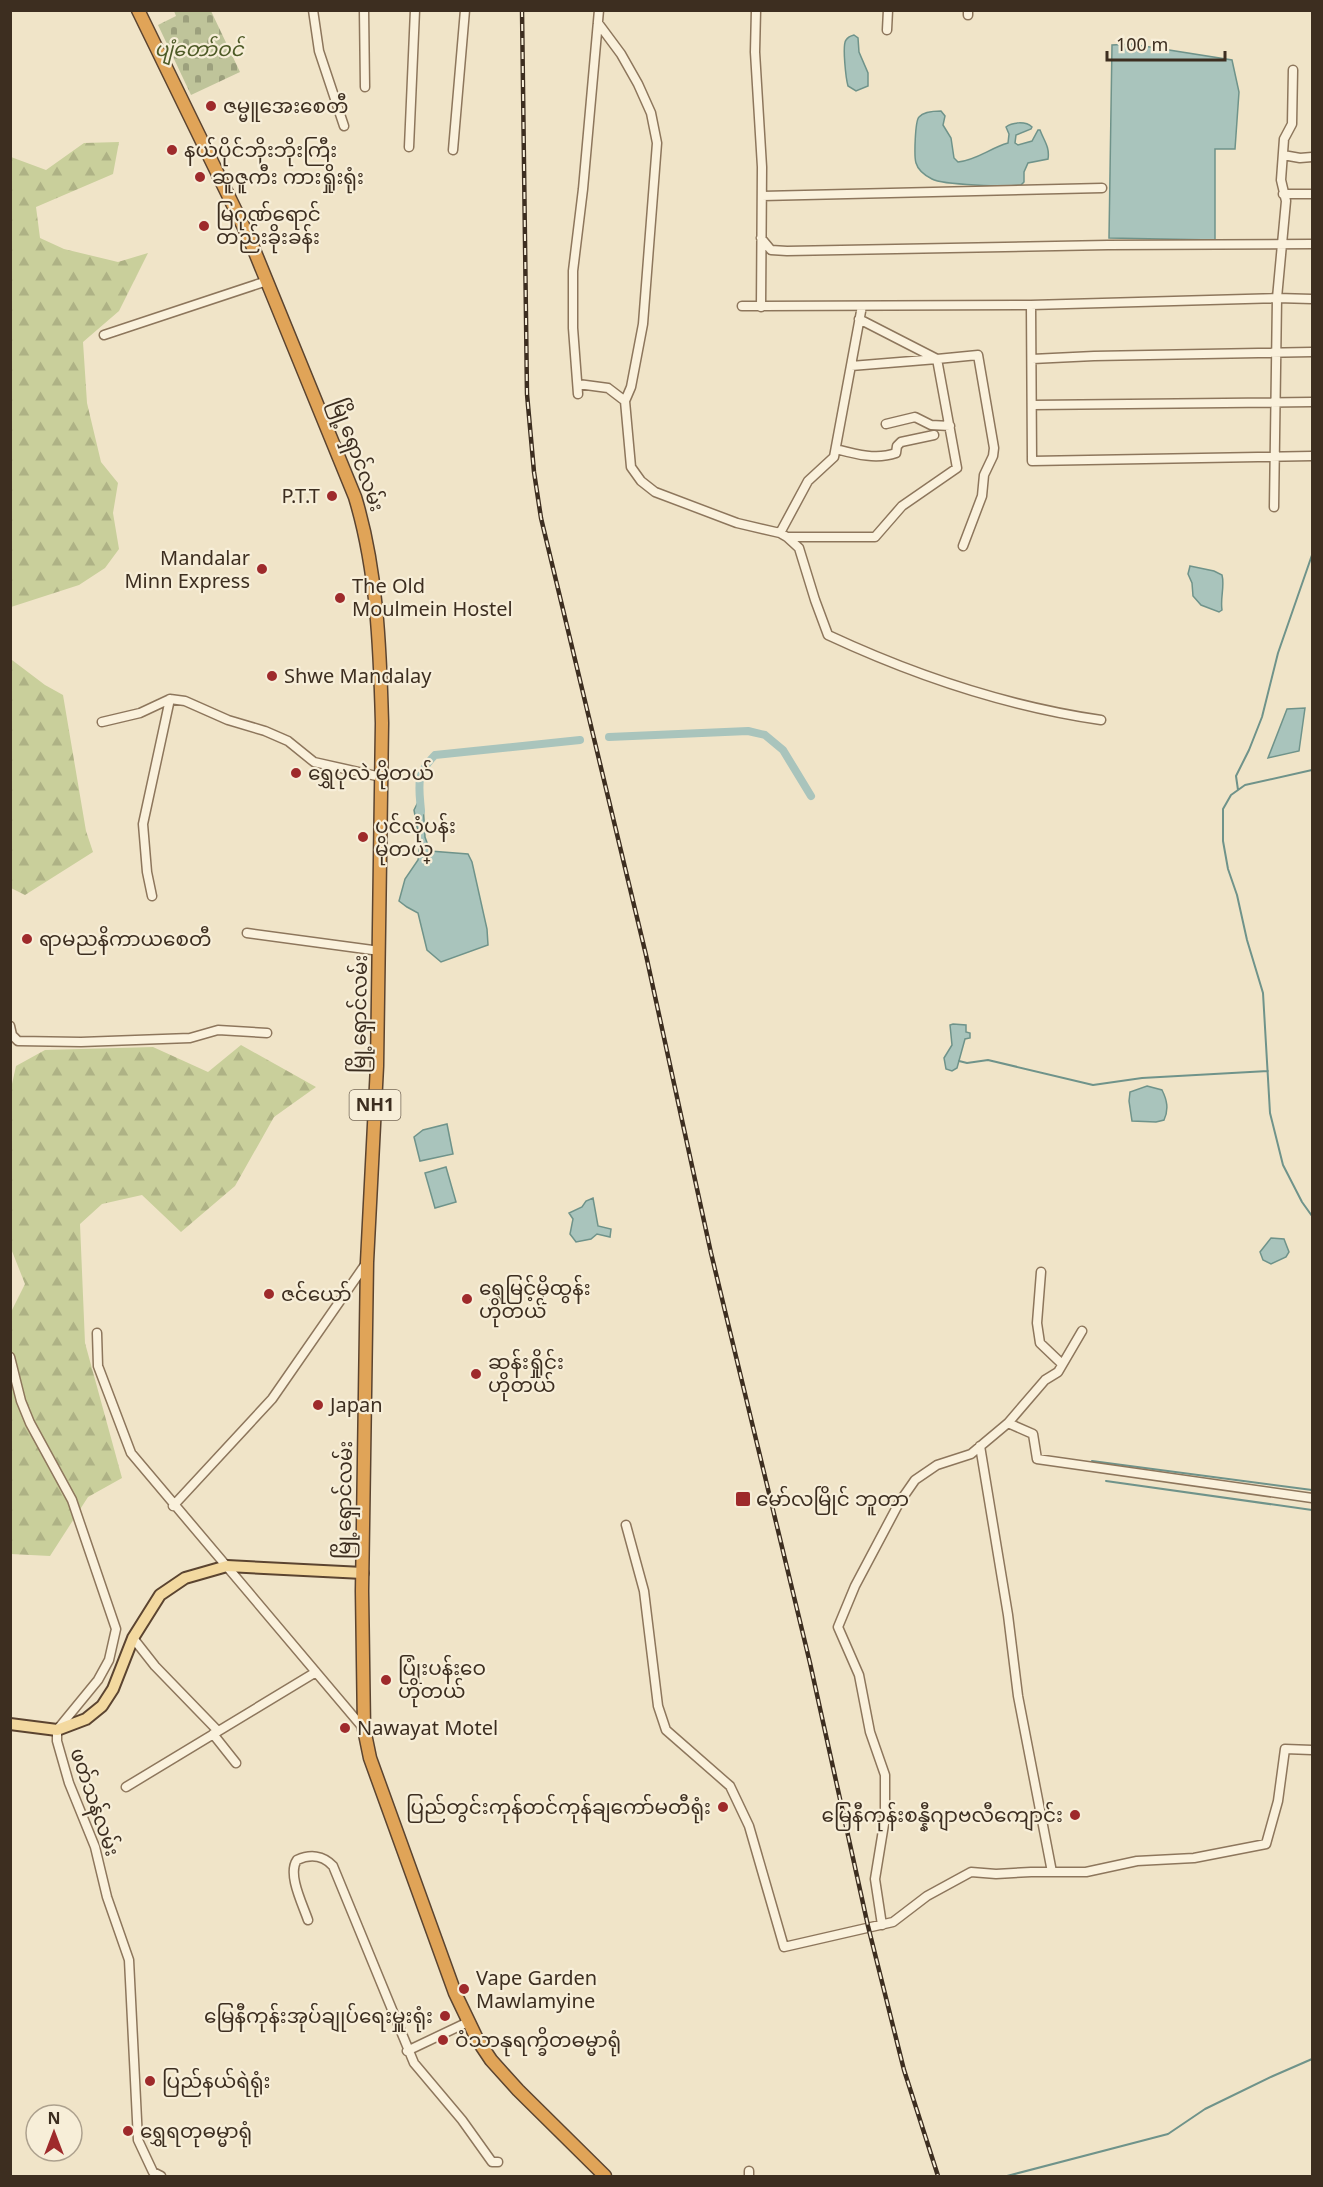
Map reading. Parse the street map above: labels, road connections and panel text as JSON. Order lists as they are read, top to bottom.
{
  "streets": {
    "highway": ["မြို့ရှောင်လမ်း", "NH1"],
    "street": ["ဖတ်သန်လမ်း"]
  },
  "parks": ["ပျံတော်ဝင်"],
  "places": {
    "other": [
      "ဇမ္မူအေးစေတီ",
      "နယ်ပိုင်ဘိုးဘိုးကြီး",
      "ဆူဇူကီး ကားရှိုးရုံး",
      "မြဂုဏ်ရောင် တည်းခိုးခန်း",
      "P.T.T",
      "Mandalar Minn Express",
      "The Old Moulmein Hostel",
      "Shwe Mandalay",
      "ရွှေပုလဲ မိုတယ်",
      "ပင်လုံပန်း မိုတယ္",
      "ရာမညနိကာယစေတီ",
      "ဇင်ယော်",
      "ရွှေမြင့်မိုထွန်း ဟိုတယ်",
      "ဆန်းရှိုင်း ဟိုတယ်",
      "Japan",
      "ပြုံးပန်းဝေ ဟိုတယ်",
      "Nawayat Motel",
      "ပြည်တွင်းကုန်တင်ကုန်ချကော်မတီရုံး",
      "မြေနီကုန်းစန္နီဂျာဗလီကျောင်း",
      "Vape Garden Mawlamyine",
      "မြေနီကုန်းအုပ်ချုပ်ရေးမှူးရုံး",
      "ဝံသာနုရက္ခိတဓမ္မာရုံ",
      "ပြည်နယ်ရဲရုံး",
      "ရွှေရတုဓမ္မာရုံ"
    ],
    "transit": ["မော်လမြိုင် ဘူတာ"]
  },
  "scale_bar": "100 m",
  "north": "top"
}
